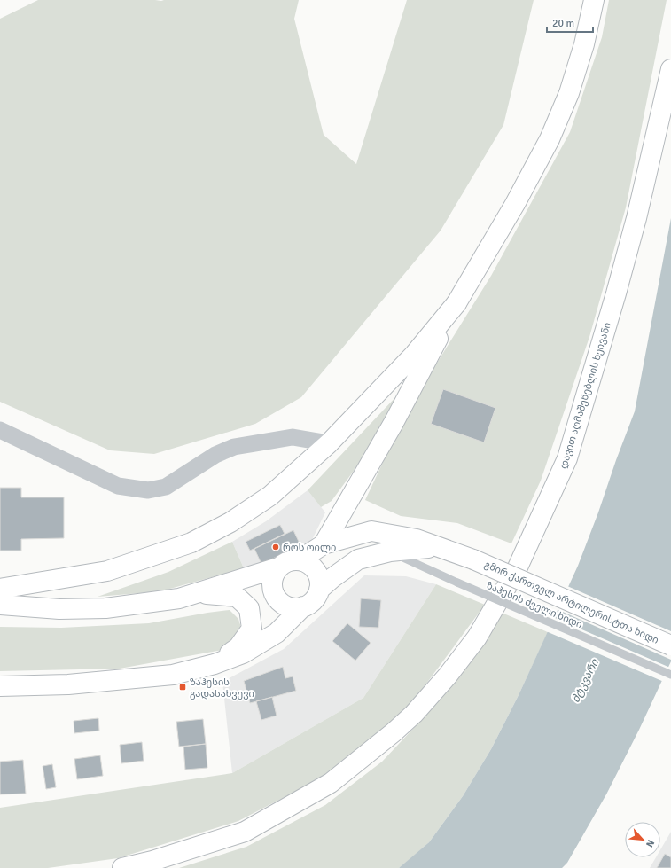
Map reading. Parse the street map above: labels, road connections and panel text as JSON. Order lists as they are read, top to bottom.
{
  "streets": {
    "main road": ["დავით აღმაშენებლის ხეივანი", "გმირ ქართველ არტილერისტთა ხიდი"],
    "lane": ["ზაჰესის ძველი ხიდი"]
  },
  "water": ["მტკვარი"],
  "places": {
    "other": ["როს ოილი"],
    "transit": ["ზაჰესის გადასახვევი"]
  },
  "scale_bar": "20 m",
  "north": "bottom right"
}
